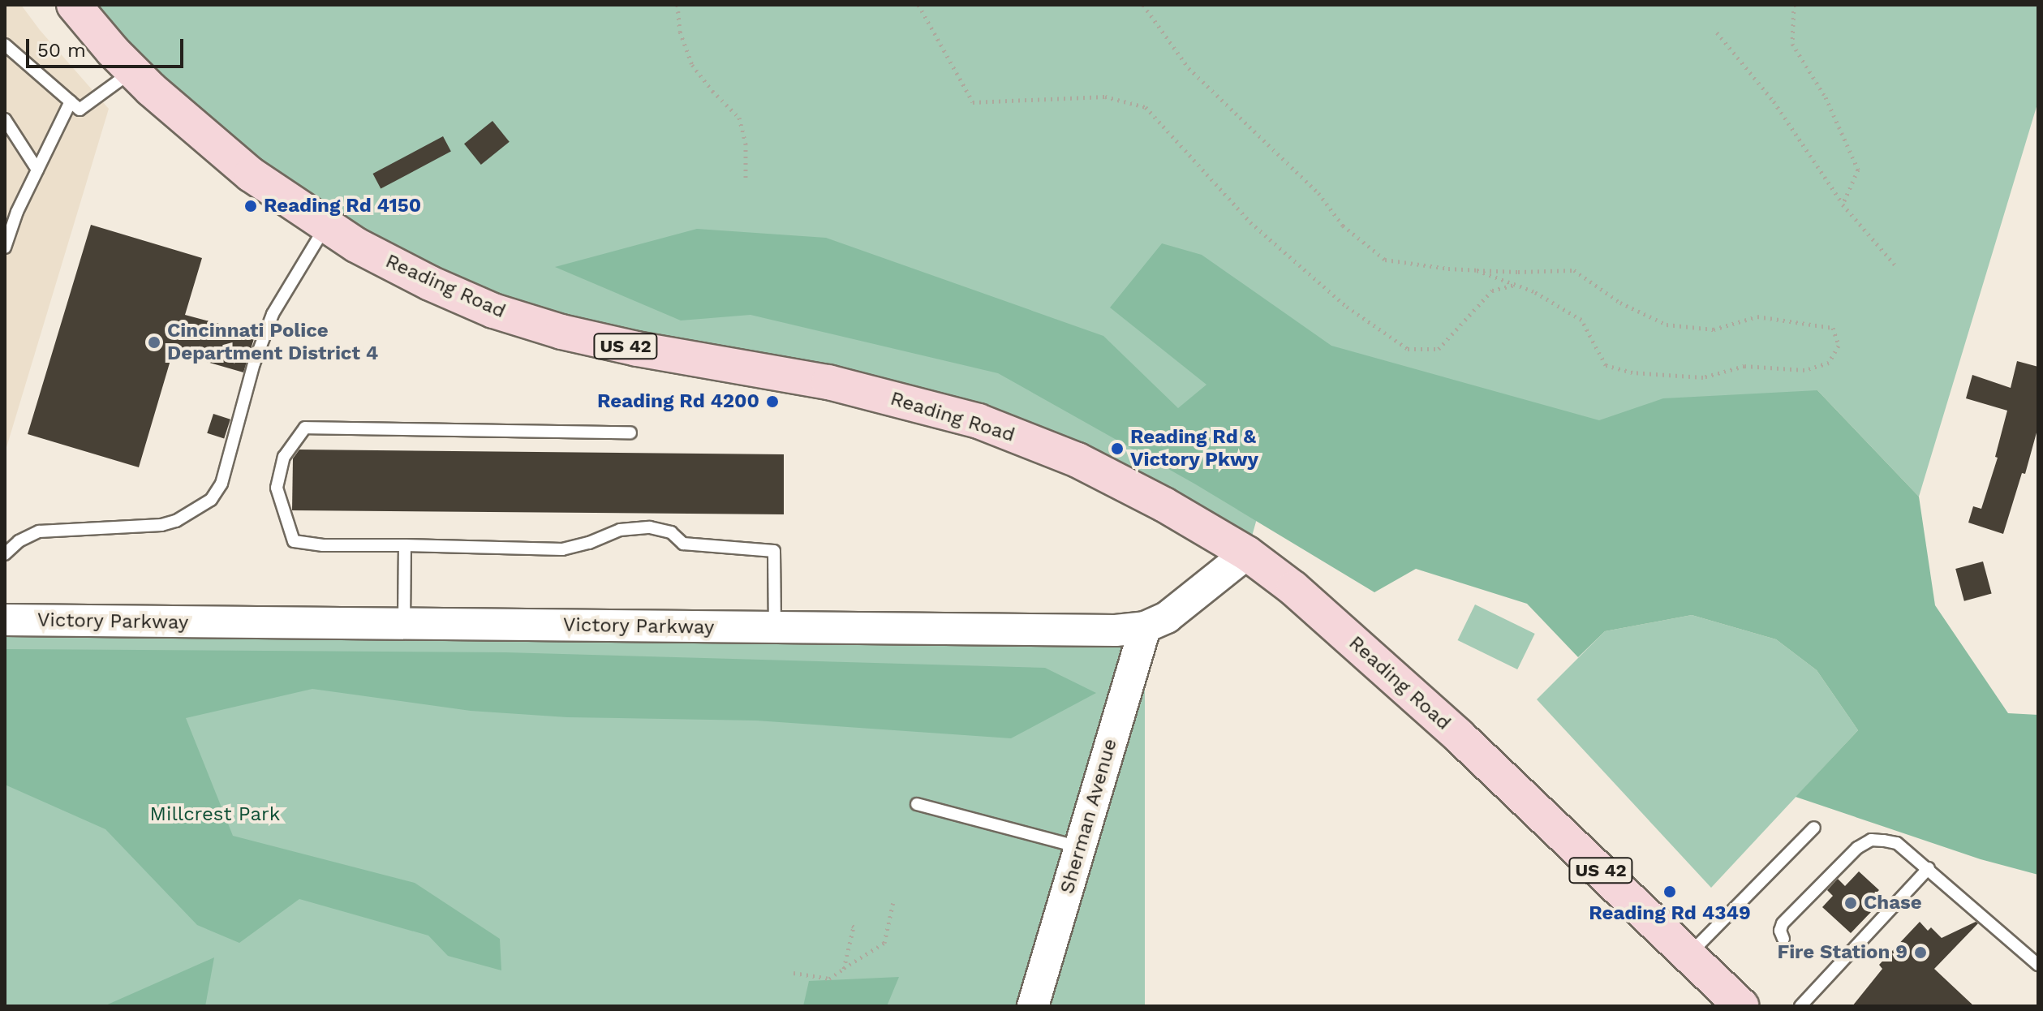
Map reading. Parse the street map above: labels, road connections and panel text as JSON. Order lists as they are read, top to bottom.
{
  "streets": {
    "main road": ["Reading Road", "US 42"],
    "street": ["Victory Parkway", "Sherman Avenue"]
  },
  "crossings": [
    ["Reading Road", "Victory Parkway"],
    ["Victory Parkway", "Sherman Avenue"]
  ],
  "parks": ["Millcrest Park"],
  "places": [
    "Reading Rd 4150",
    "Cincinnati Police Department District 4",
    "Reading Rd 4200",
    "Reading Rd & Victory Pkwy",
    "Reading Rd 4349",
    "Chase",
    "Fire Station 9"
  ],
  "scale_bar": "50 m"
}
